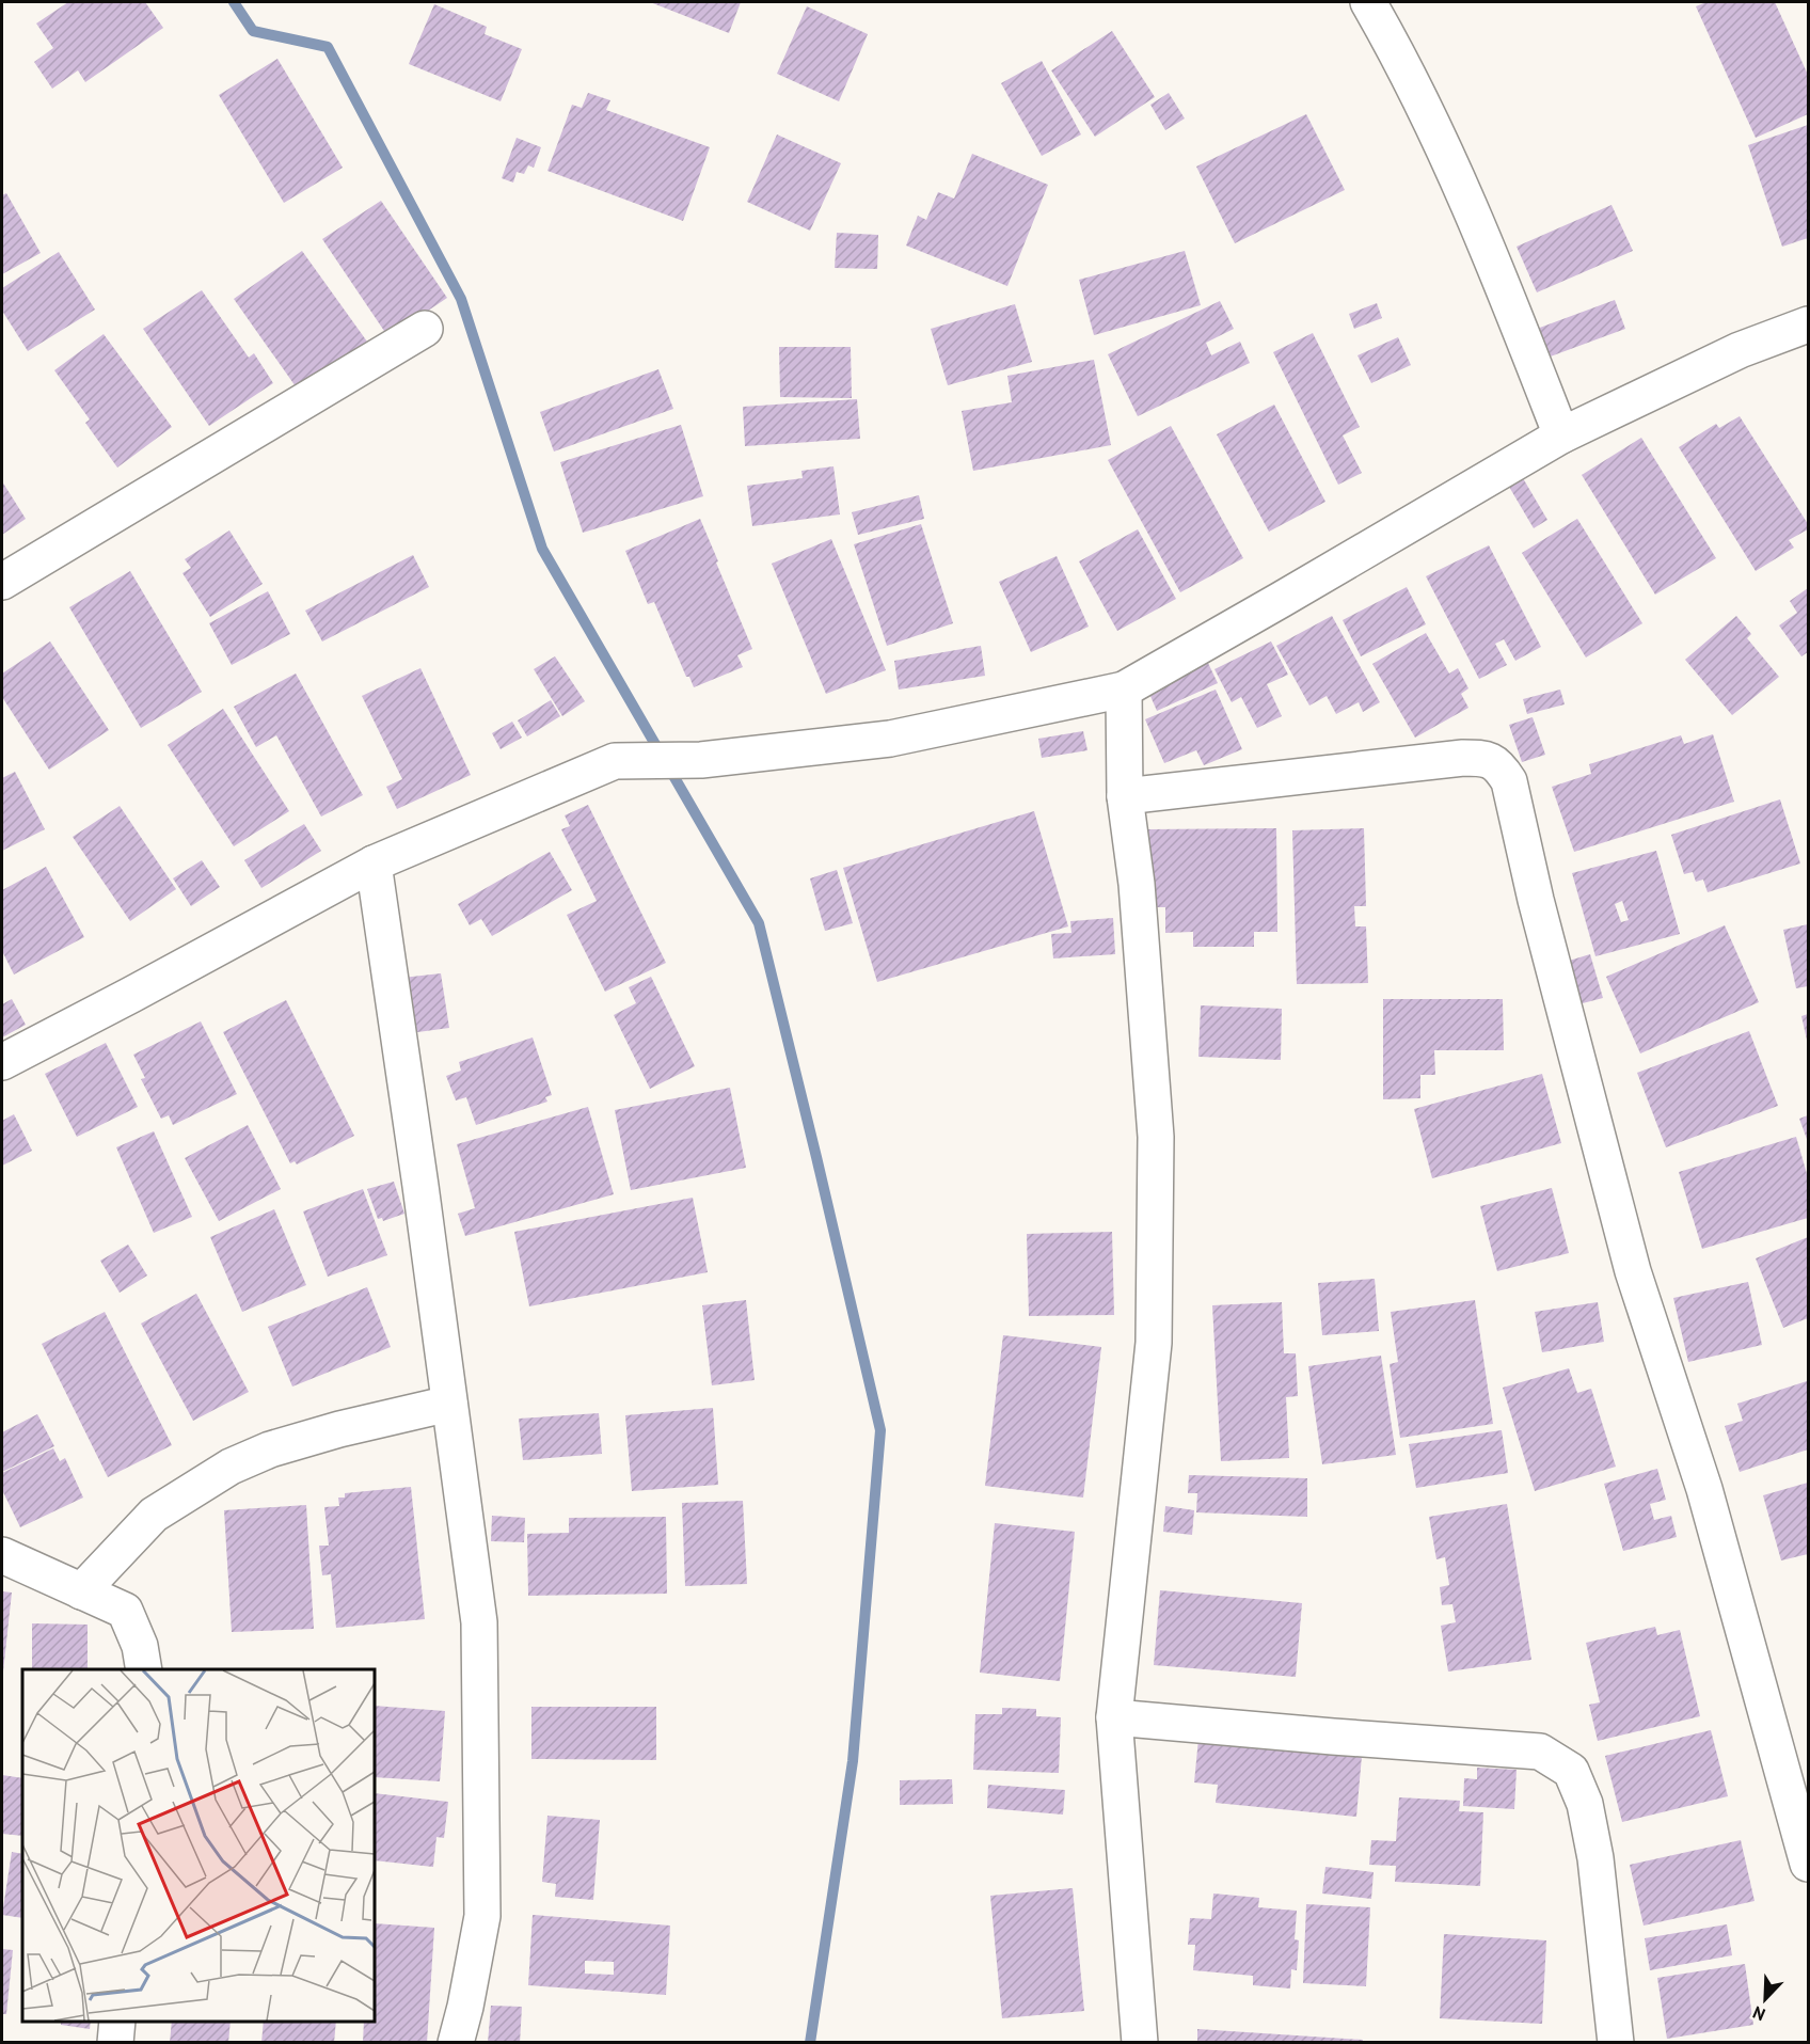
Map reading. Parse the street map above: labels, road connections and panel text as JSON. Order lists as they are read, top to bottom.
{
  "north": "bottom left"
}
